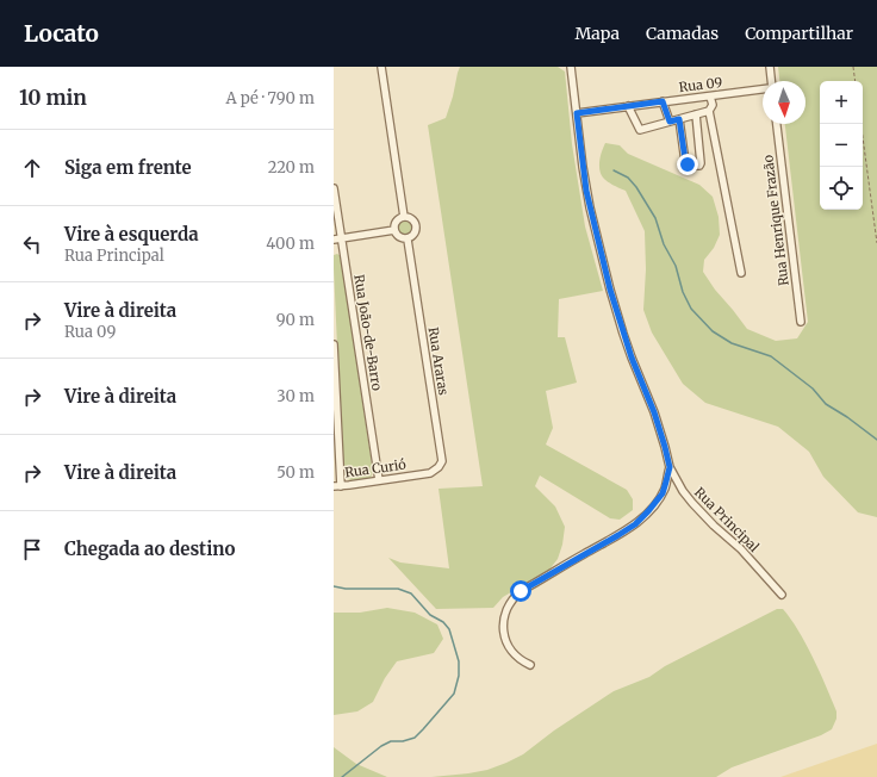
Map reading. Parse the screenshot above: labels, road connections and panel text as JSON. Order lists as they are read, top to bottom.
{
  "streets": {
    "street": [
      "Rua 09",
      "Rua Henrique Frazão",
      "Rua João-de-Barro",
      "Rua Araras",
      "Rua Curió",
      "Rua Principal"
    ]
  },
  "crossings": [
    ["Rua 09", "Rua Principal"],
    ["Rua João-de-Barro", "Rua Curió"],
    ["Rua Araras", "Rua Curió"]
  ],
  "north": "bottom",
  "page": {
    "header": "Locato",
    "nav": ["Mapa", "Camadas", "Compartilhar"],
    "heading": ["10 min", "A pé · 790 m"],
    "map_buttons": ["+", "−"],
    "list": [
      ["Siga em frente", "220 m"],
      ["Vire à esquerda", "Rua Principal", "400 m"],
      ["Vire à direita", "Rua 09", "90 m"],
      ["Vire à direita", "30 m"],
      ["Vire à direita", "50 m"],
      "Chegada ao destino"
    ]
  }
}
